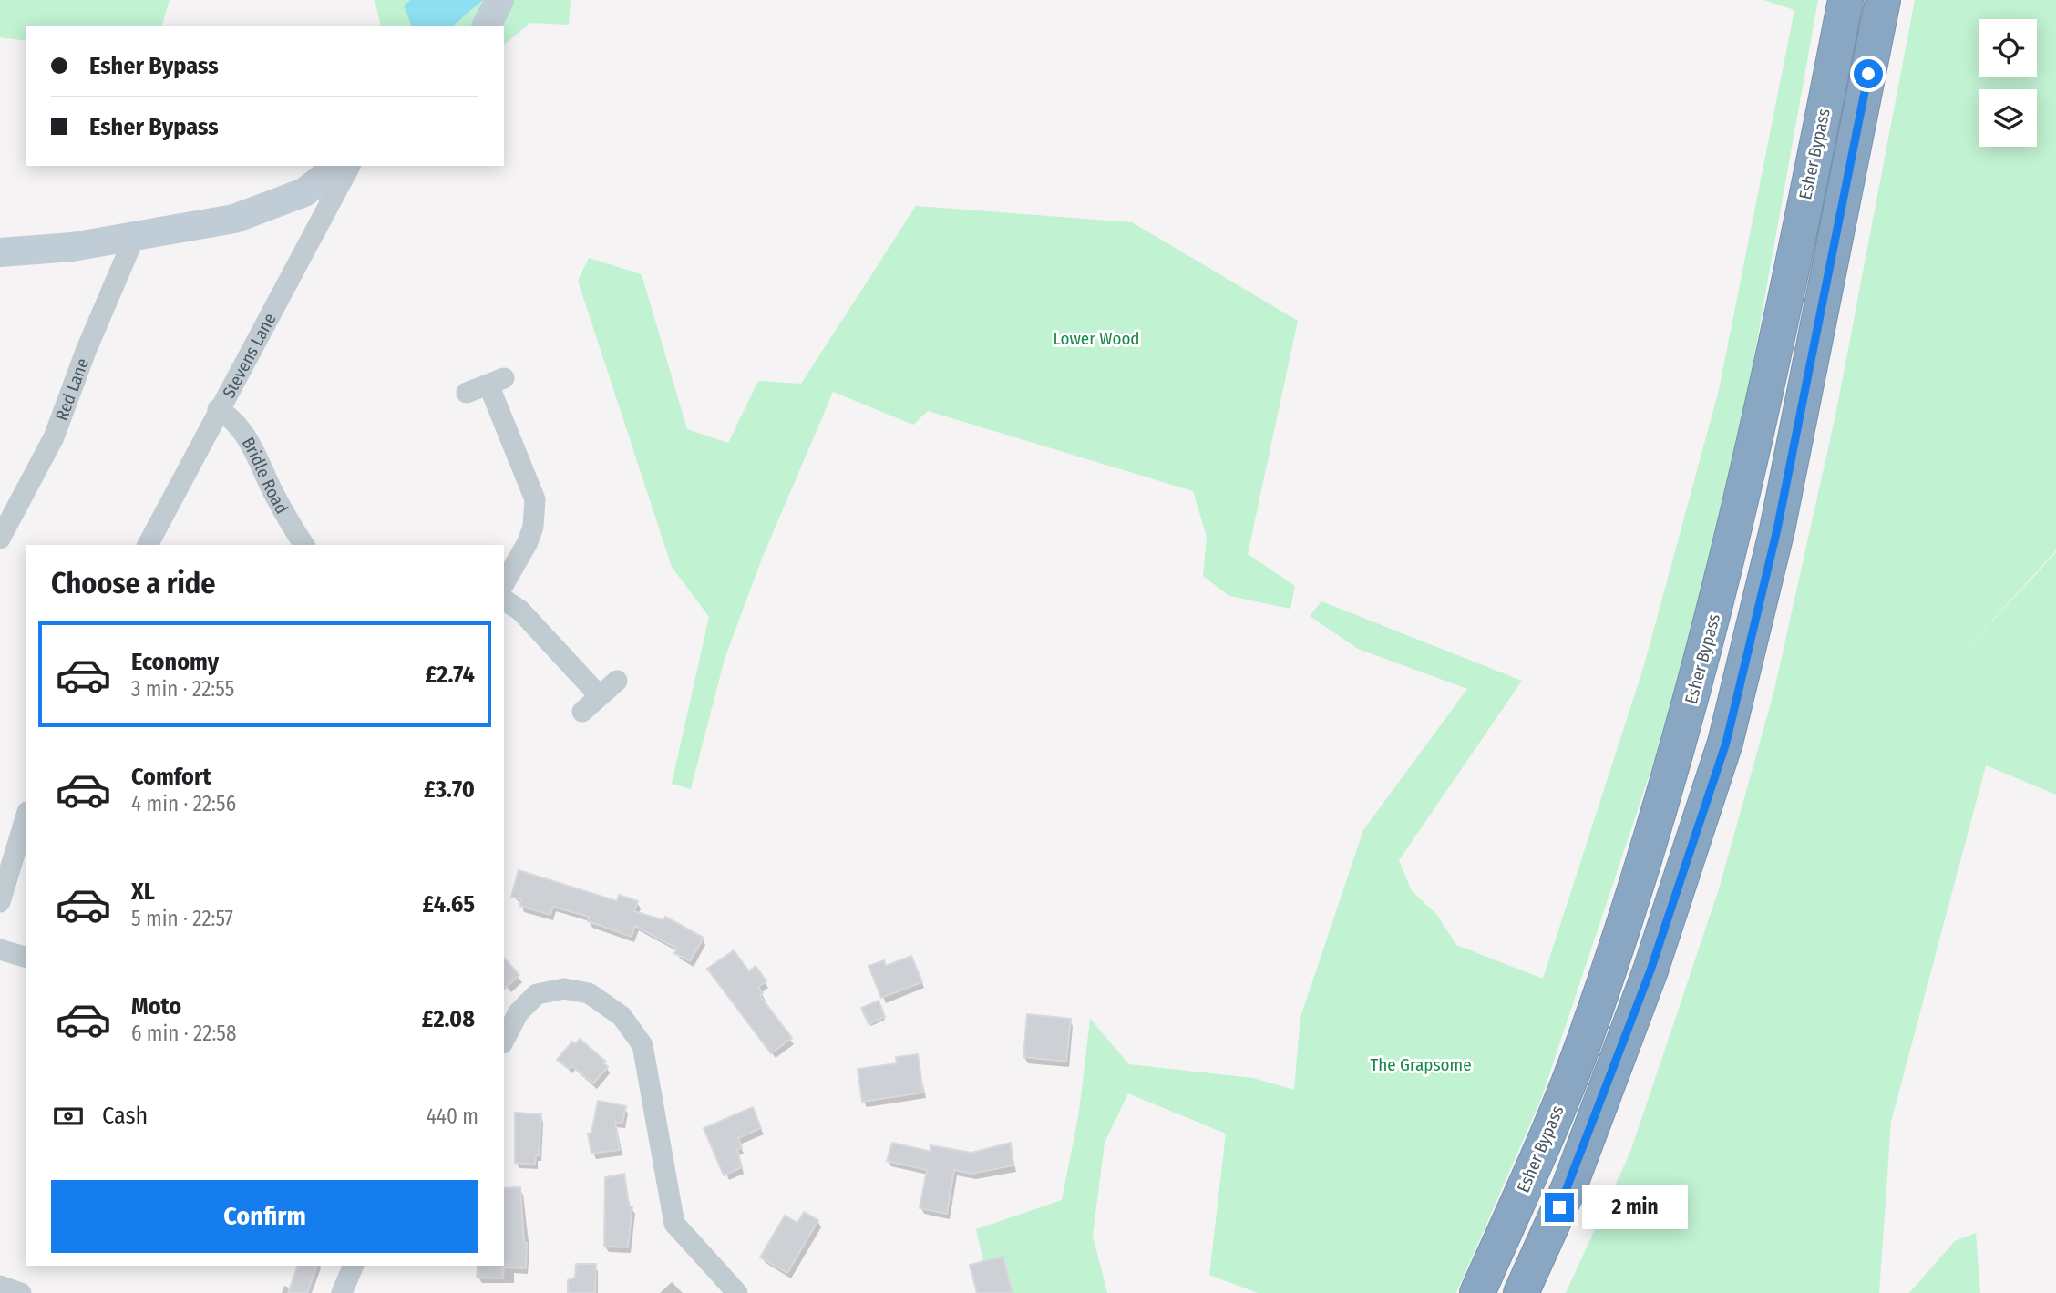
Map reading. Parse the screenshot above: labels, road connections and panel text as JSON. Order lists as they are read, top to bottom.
{
  "streets": {
    "highway": ["Esher Bypass"],
    "street": ["Stevens Lane", "Red Lane", "Bridle Road"]
  },
  "crossings": [
    ["Stevens Lane", "Bridle Road"]
  ],
  "parks": ["Lower Wood", "The Grapsome"],
  "page": {
    "banner": ["Esher Bypass", "Esher Bypass"],
    "heading": "Choose a ride",
    "list": [
      {
        "name": "Economy",
        "note": "3 min · 22:55",
        "value": "£2.74"
      },
      {
        "name": "Comfort",
        "note": "4 min · 22:56",
        "value": "£3.70"
      },
      {
        "name": "XL",
        "note": "5 min · 22:57",
        "value": "£4.65"
      },
      {
        "name": "Moto",
        "note": "6 min · 22:58",
        "value": "£2.08"
      }
    ],
    "pay": ["Cash", "440 m"],
    "buttons": "Confirm",
    "bubble": "2 min"
  }
}
